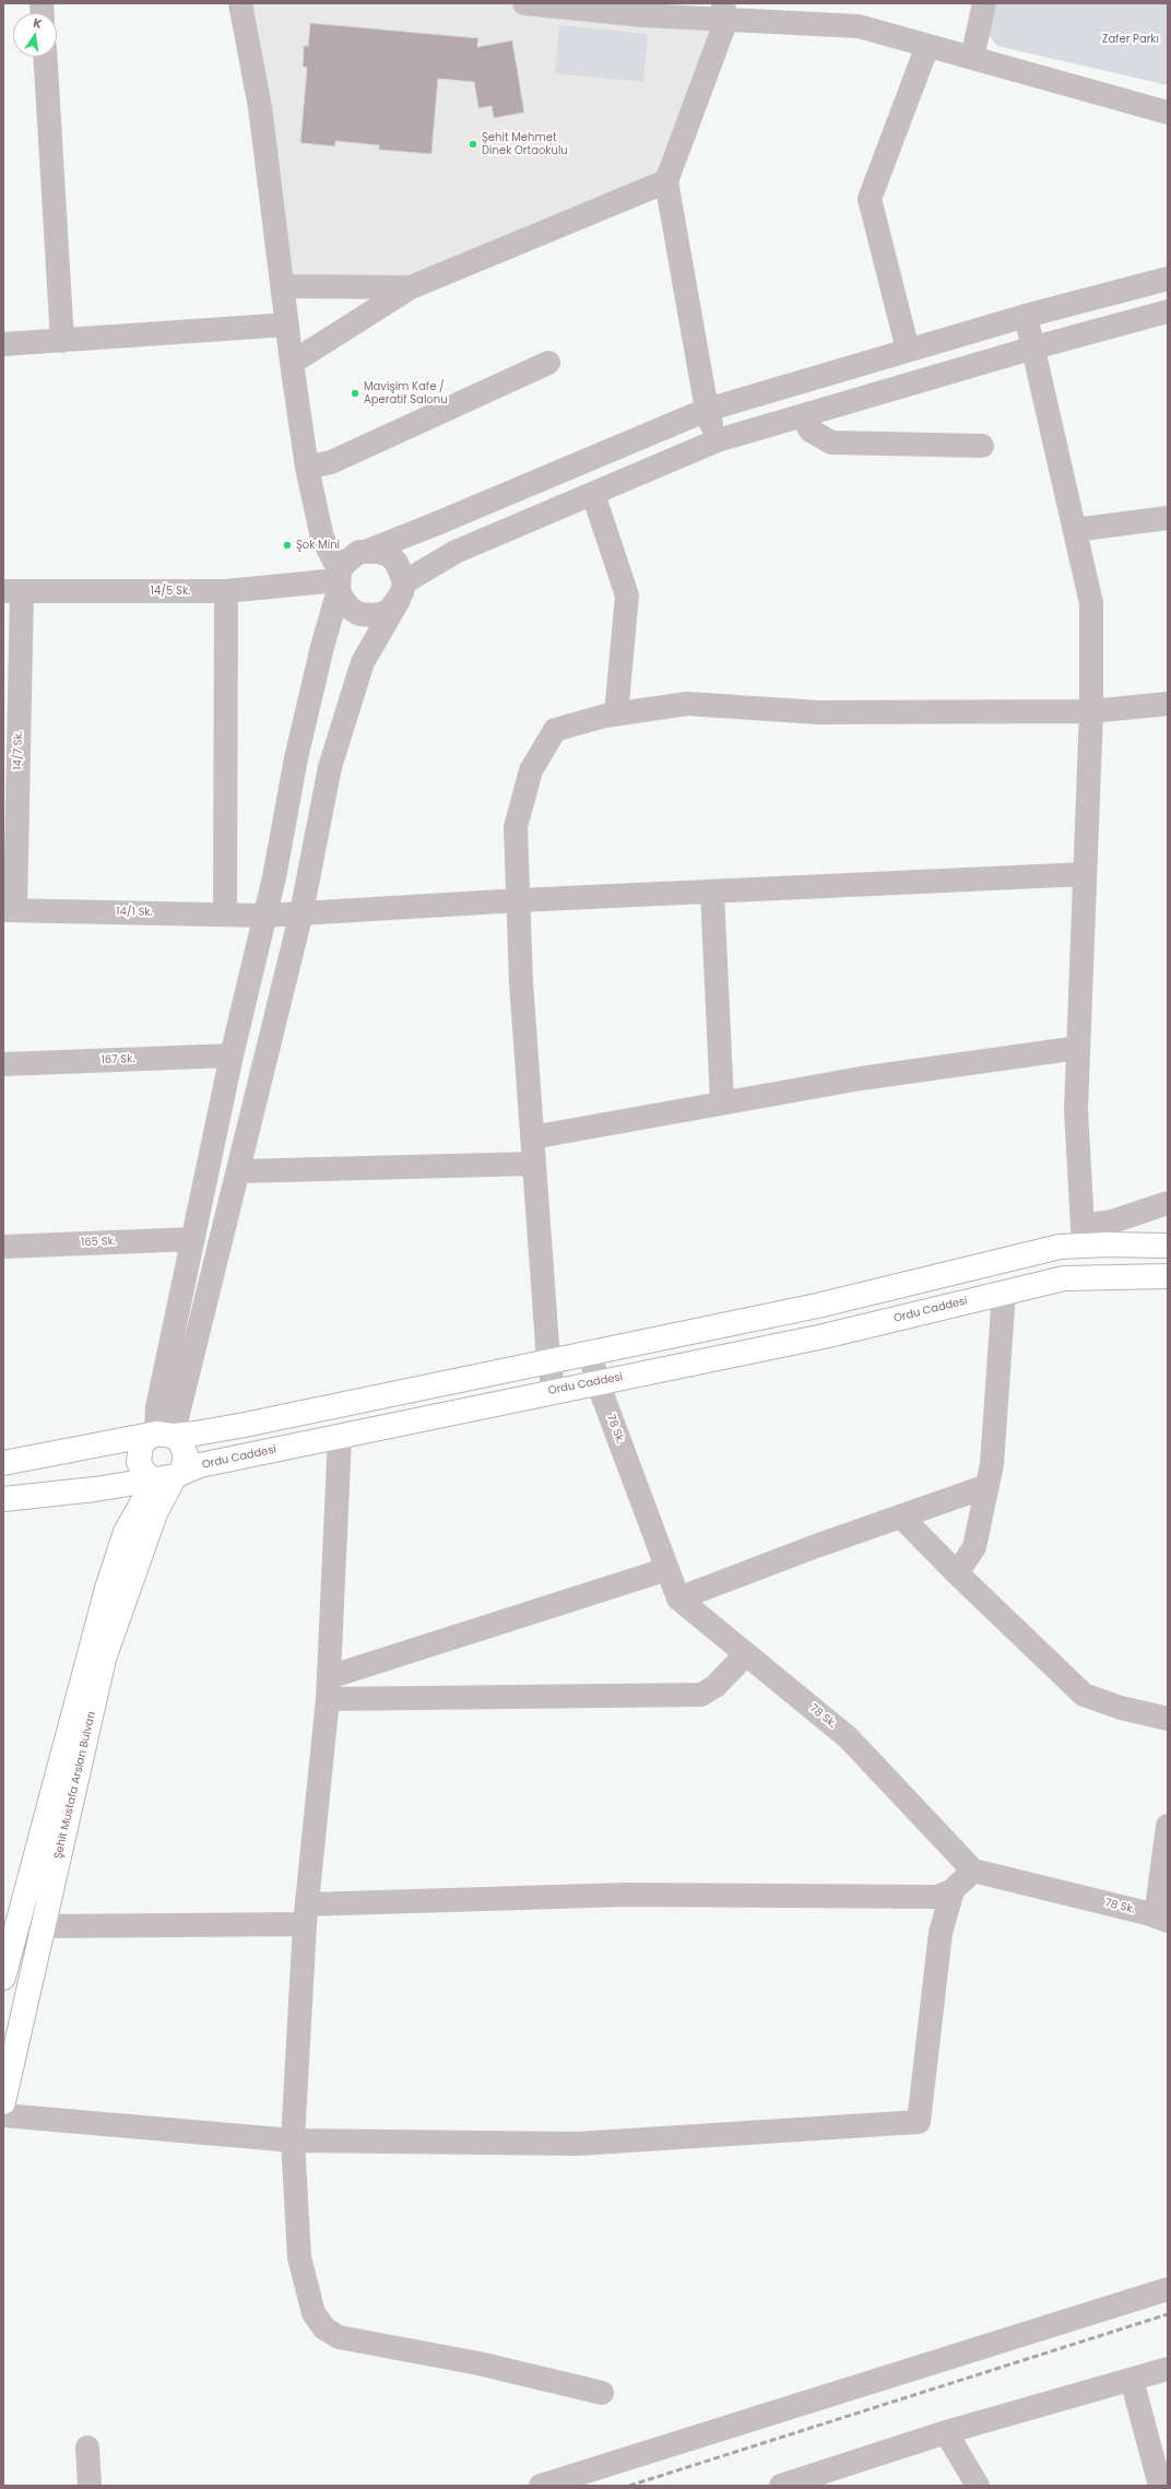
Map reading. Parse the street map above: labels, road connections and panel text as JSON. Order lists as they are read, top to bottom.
{
  "streets": {
    "main road": ["Ordu Caddesi", "Şehit Mustafa Arslan Bulvarı"],
    "street": [
      "14/5 Sk.",
      "14/7 Sk.",
      "14/1 Sk.",
      "167 Sk.",
      "165 Sk.",
      "78 Sk."
    ]
  },
  "crossings": [
    ["14/5 Sk.", "14/7 Sk."],
    ["14/7 Sk.", "14/1 Sk."],
    ["Ordu Caddesi", "78 Sk."],
    ["Ordu Caddesi", "Şehit Mustafa Arslan Bulvarı"]
  ],
  "parks": ["Zafer Parkı"],
  "places": ["Şehit Mehmet Dinek Ortaokulu", "Mavişim Kafe / Aperatif Salonu", "Şok Mini"],
  "north": "top"
}
